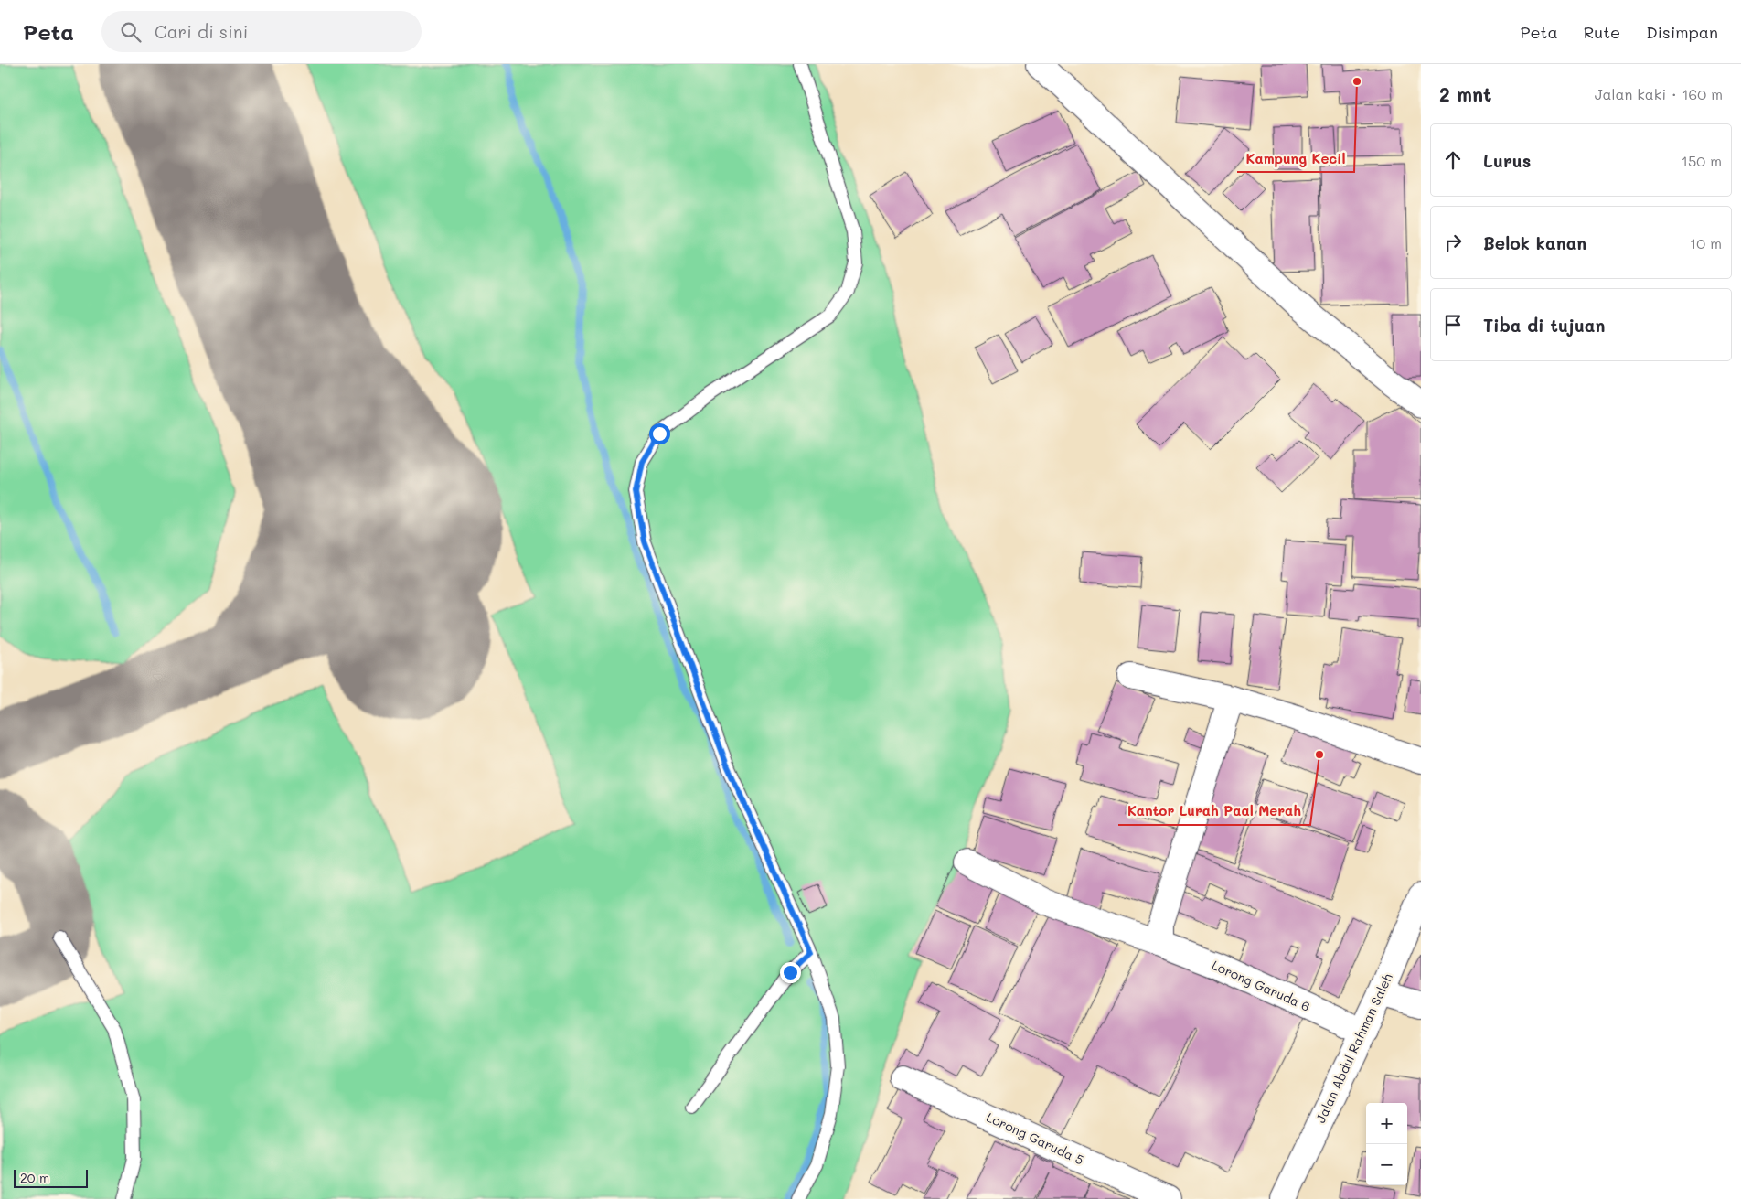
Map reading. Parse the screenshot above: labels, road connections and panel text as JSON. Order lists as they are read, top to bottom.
{
  "streets": {
    "street": ["Lorong Garuda 6", "Jalan Abdul Rahman Saleh", "Lorong Garuda 5"]
  },
  "crossings": [
    ["Lorong Garuda 6", "Jalan Abdul Rahman Saleh"]
  ],
  "places": ["Kampung Kecil", "Kantor Lurah Paal Merah"],
  "scale_bar": "20 m",
  "page": {
    "header": "Peta",
    "search": "Cari di sini",
    "nav": ["Peta", "Rute", "Disimpan"],
    "heading": ["2 mnt", "Jalan kaki · 160 m"],
    "list": [
      ["Lurus", "150 m"],
      ["Belok kanan", "10 m"],
      "Tiba di tujuan"
    ],
    "map_buttons": ["+", "−"],
    "scale": "20 m"
  }
}
